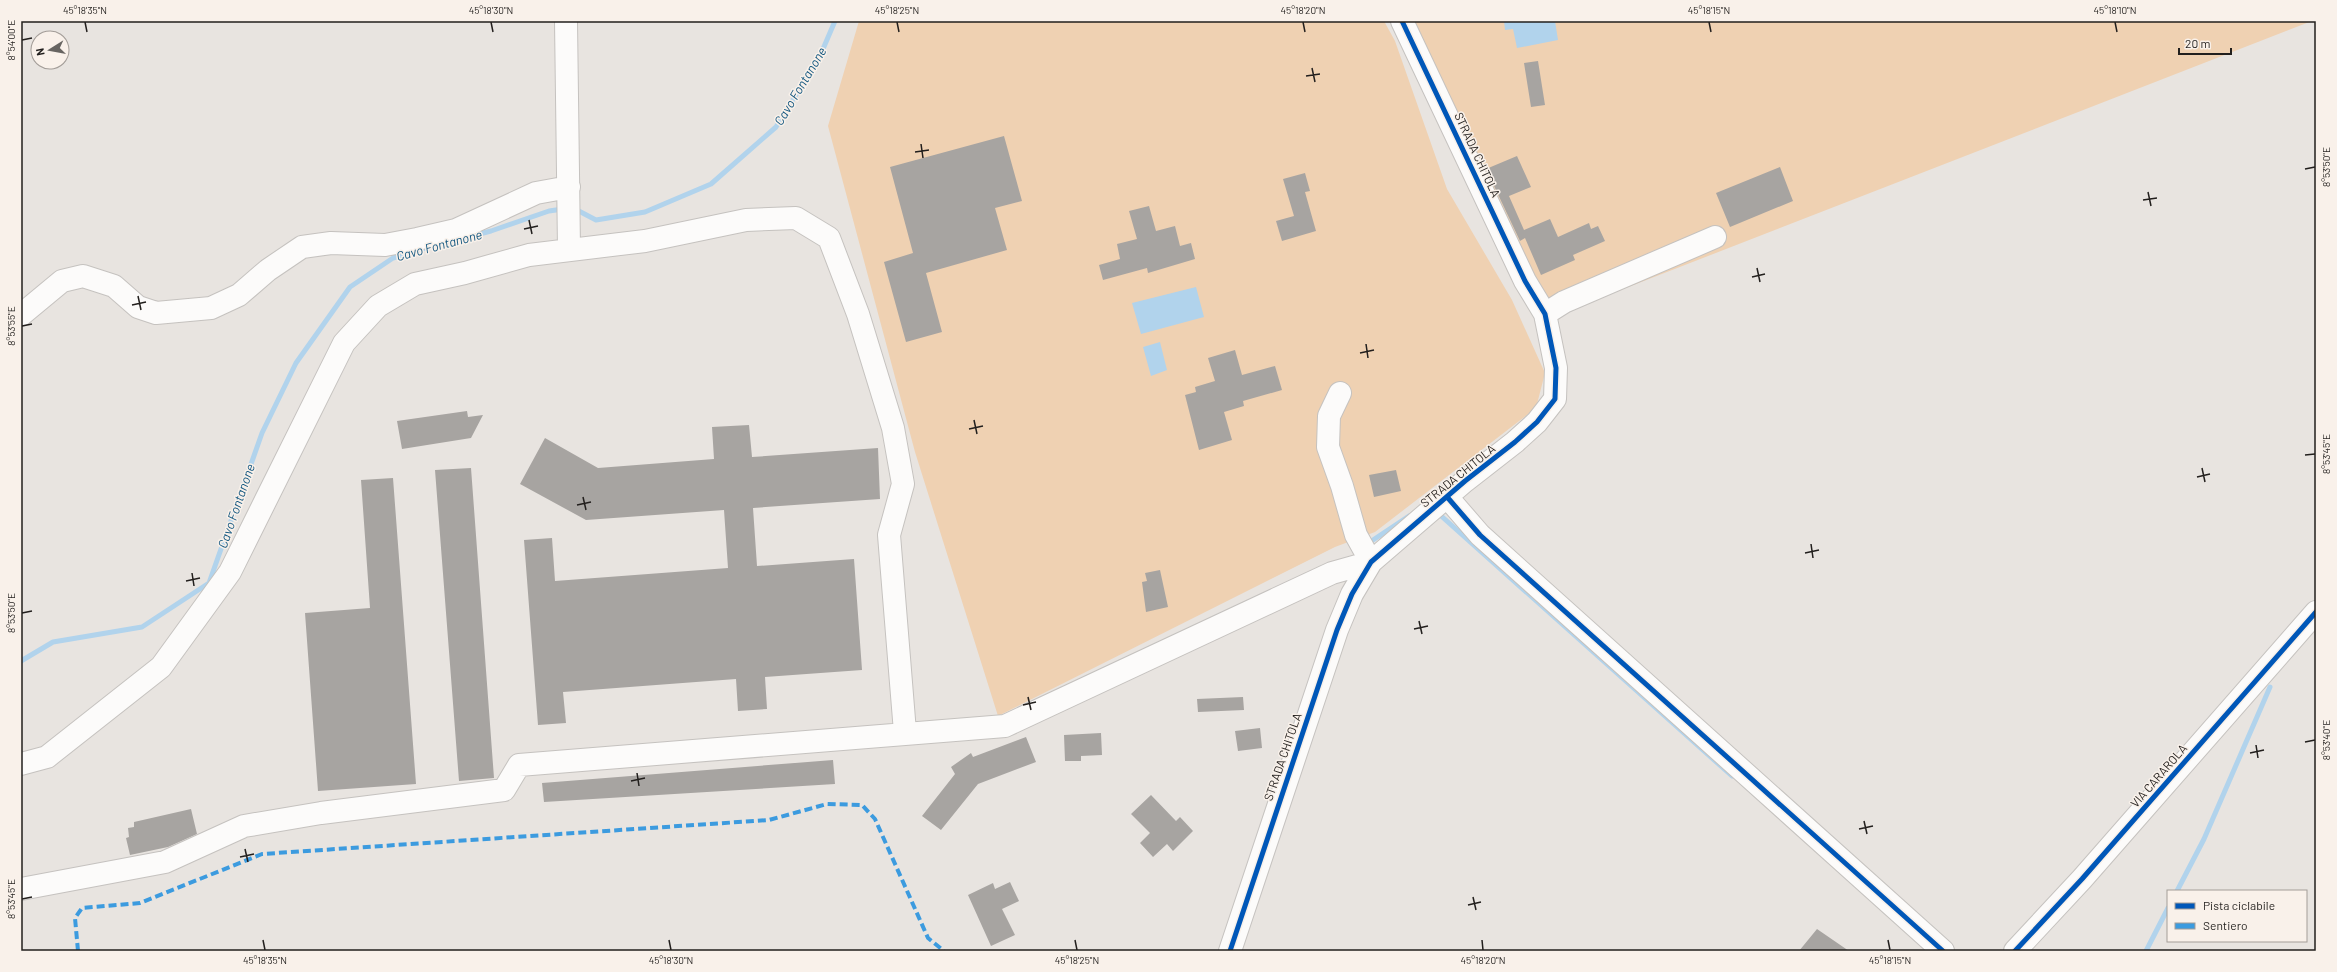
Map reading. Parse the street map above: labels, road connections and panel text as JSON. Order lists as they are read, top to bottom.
{
  "streets": {
    "street": ["STRADA CHITOLA", "VIA CARAROLA"]
  },
  "water": ["Cavo Fontanone"],
  "legend": ["Pista ciclabile", "Sentiero"],
  "scale_bar": "20 m",
  "north": "left",
  "coordinates": [
    "45°18'35\"N",
    "45°18'30\"N",
    "45°18'25\"N",
    "45°18'20\"N",
    "45°18'15\"N",
    "45°18'10\"N",
    "8°54'00\"E",
    "8°53'50\"E",
    "8°53'55\"E",
    "8°53'45\"E",
    "8°53'40\"E"
  ]
}
